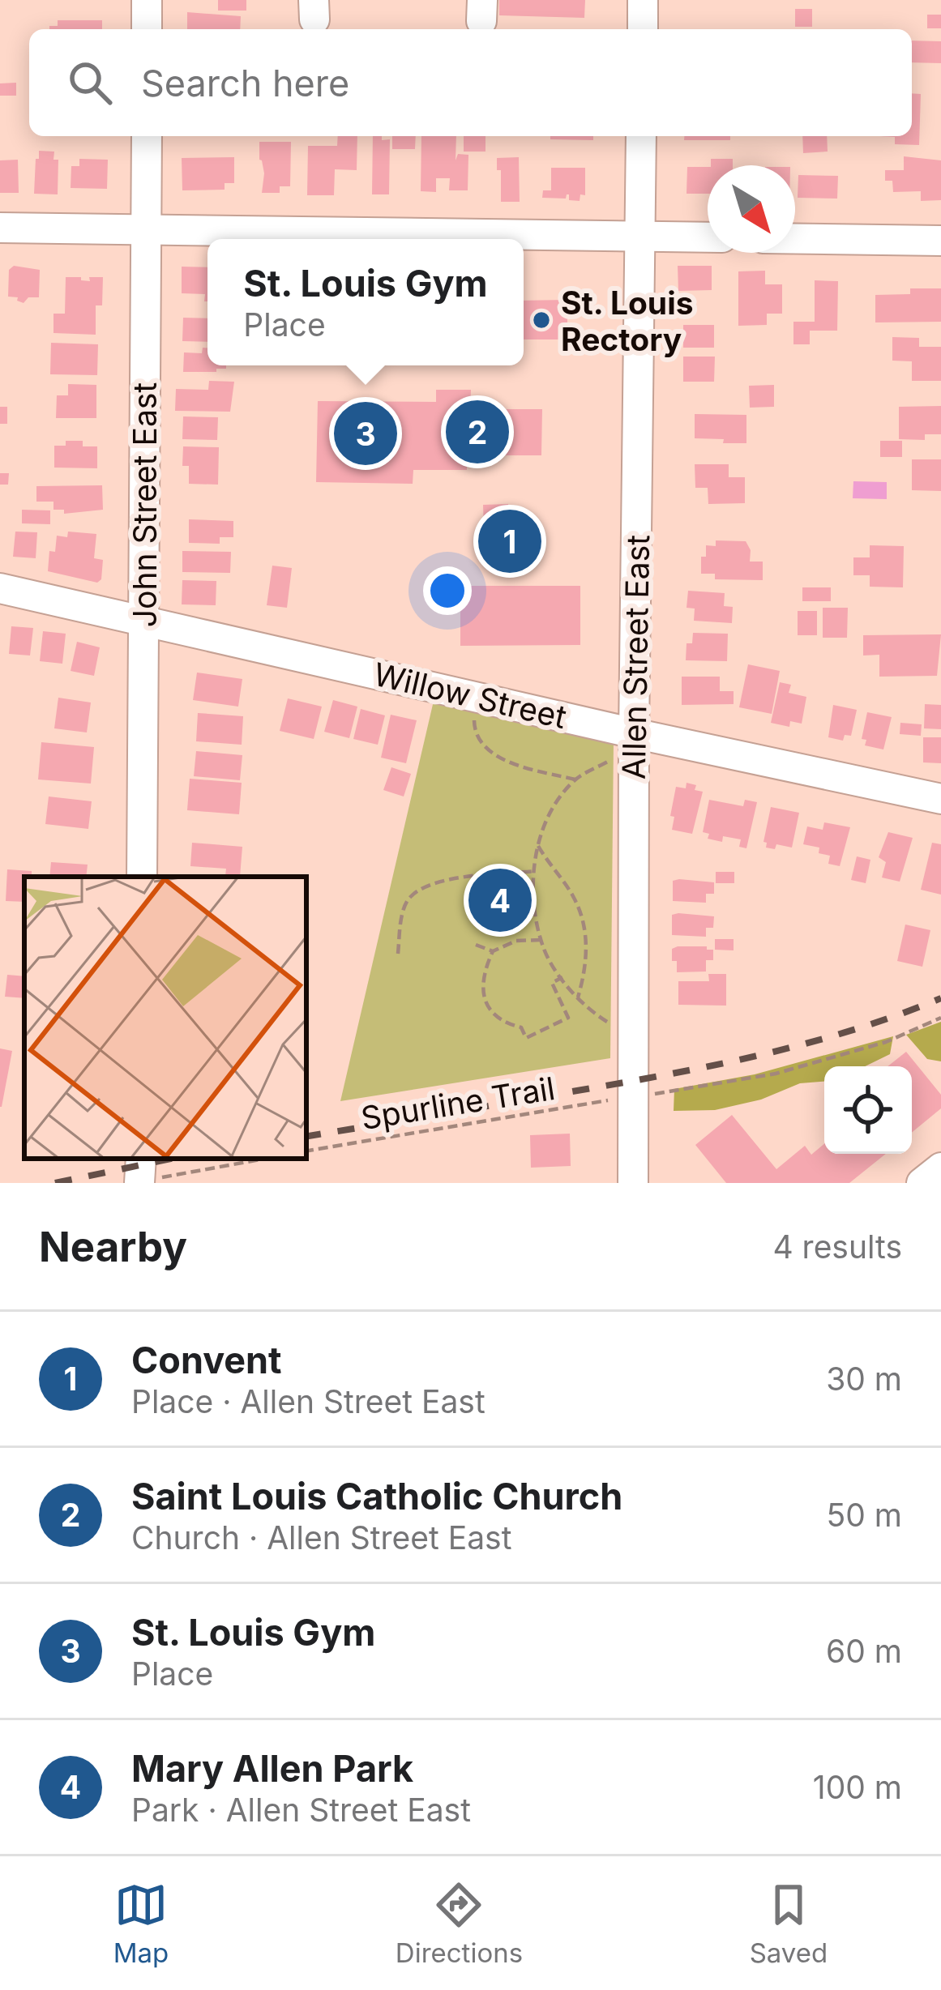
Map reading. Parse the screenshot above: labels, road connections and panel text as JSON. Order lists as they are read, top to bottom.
{
  "streets": {
    "street": ["John Street East", "Allen Street East", "Willow Street"],
    "path": ["Spurline Trail"]
  },
  "crossings": [
    ["John Street East", "Willow Street"],
    ["Allen Street East", "Willow Street"]
  ],
  "places": ["St. Louis Rectory"],
  "north": "bottom right",
  "page": {
    "search": "Search here",
    "popup": ["St. Louis Gym", "Place"],
    "pins": [
      "2",
      "3",
      "1",
      "4"
    ],
    "heading": ["Nearby", "4 results"],
    "list": [
      {
        "mark": "1",
        "name": "Convent",
        "note": "Place · Allen Street East",
        "value": "30 m"
      },
      {
        "mark": "2",
        "name": "Saint Louis Catholic Church",
        "note": "Church · Allen Street East",
        "value": "50 m"
      },
      {
        "mark": "3",
        "name": "St. Louis Gym",
        "note": "Place",
        "value": "60 m"
      },
      {
        "mark": "4",
        "name": "Mary Allen Park",
        "note": "Park · Allen Street East",
        "value": "100 m"
      }
    ],
    "nav": ["Map", "Directions", "Saved"]
  }
}
